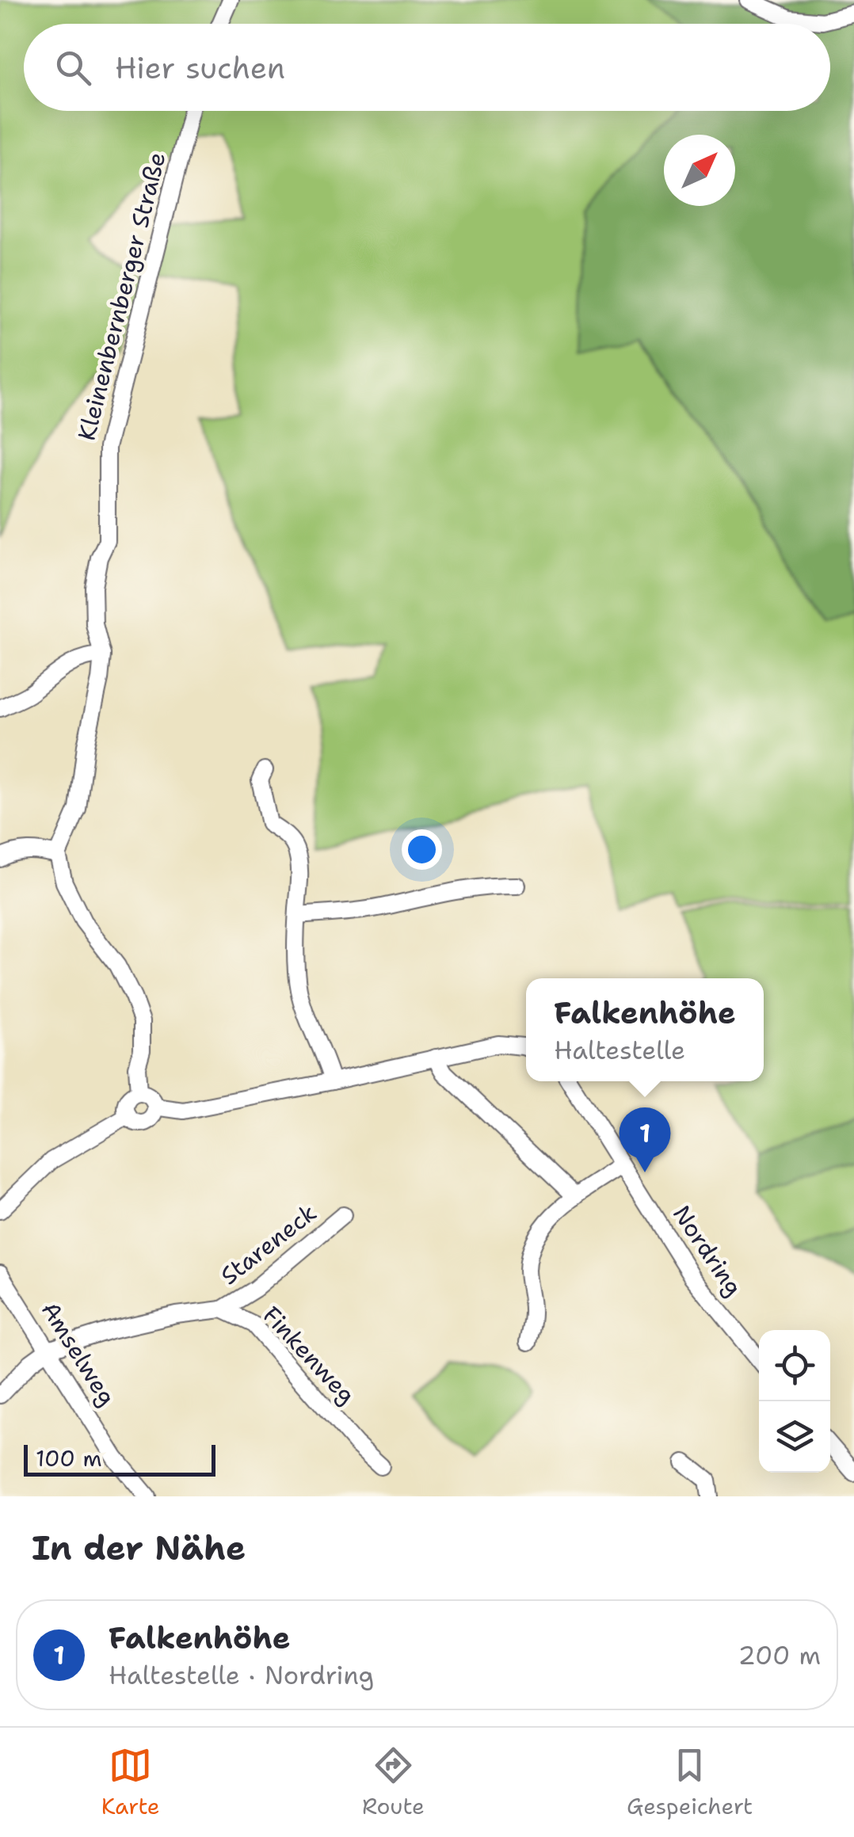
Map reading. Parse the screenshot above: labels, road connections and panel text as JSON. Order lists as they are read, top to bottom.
{
  "streets": {
    "street": [
      "Kleinenbernberger Straße",
      "Stareneck",
      "Nordring",
      "Amselweg",
      "Finkenweg"
    ]
  },
  "crossings": [
    ["Stareneck", "Finkenweg"]
  ],
  "scale_bar": "100 m",
  "north": "top right",
  "page": {
    "search": "Hier suchen",
    "popup": ["Falkenhöhe", "Haltestelle"],
    "pins": "1",
    "scale": "100 m",
    "heading": "In der Nähe",
    "list": [
      {
        "mark": "1",
        "name": "Falkenhöhe",
        "note": "Haltestelle · Nordring",
        "value": "200 m"
      }
    ],
    "nav": ["Karte", "Route", "Gespeichert"]
  }
}
